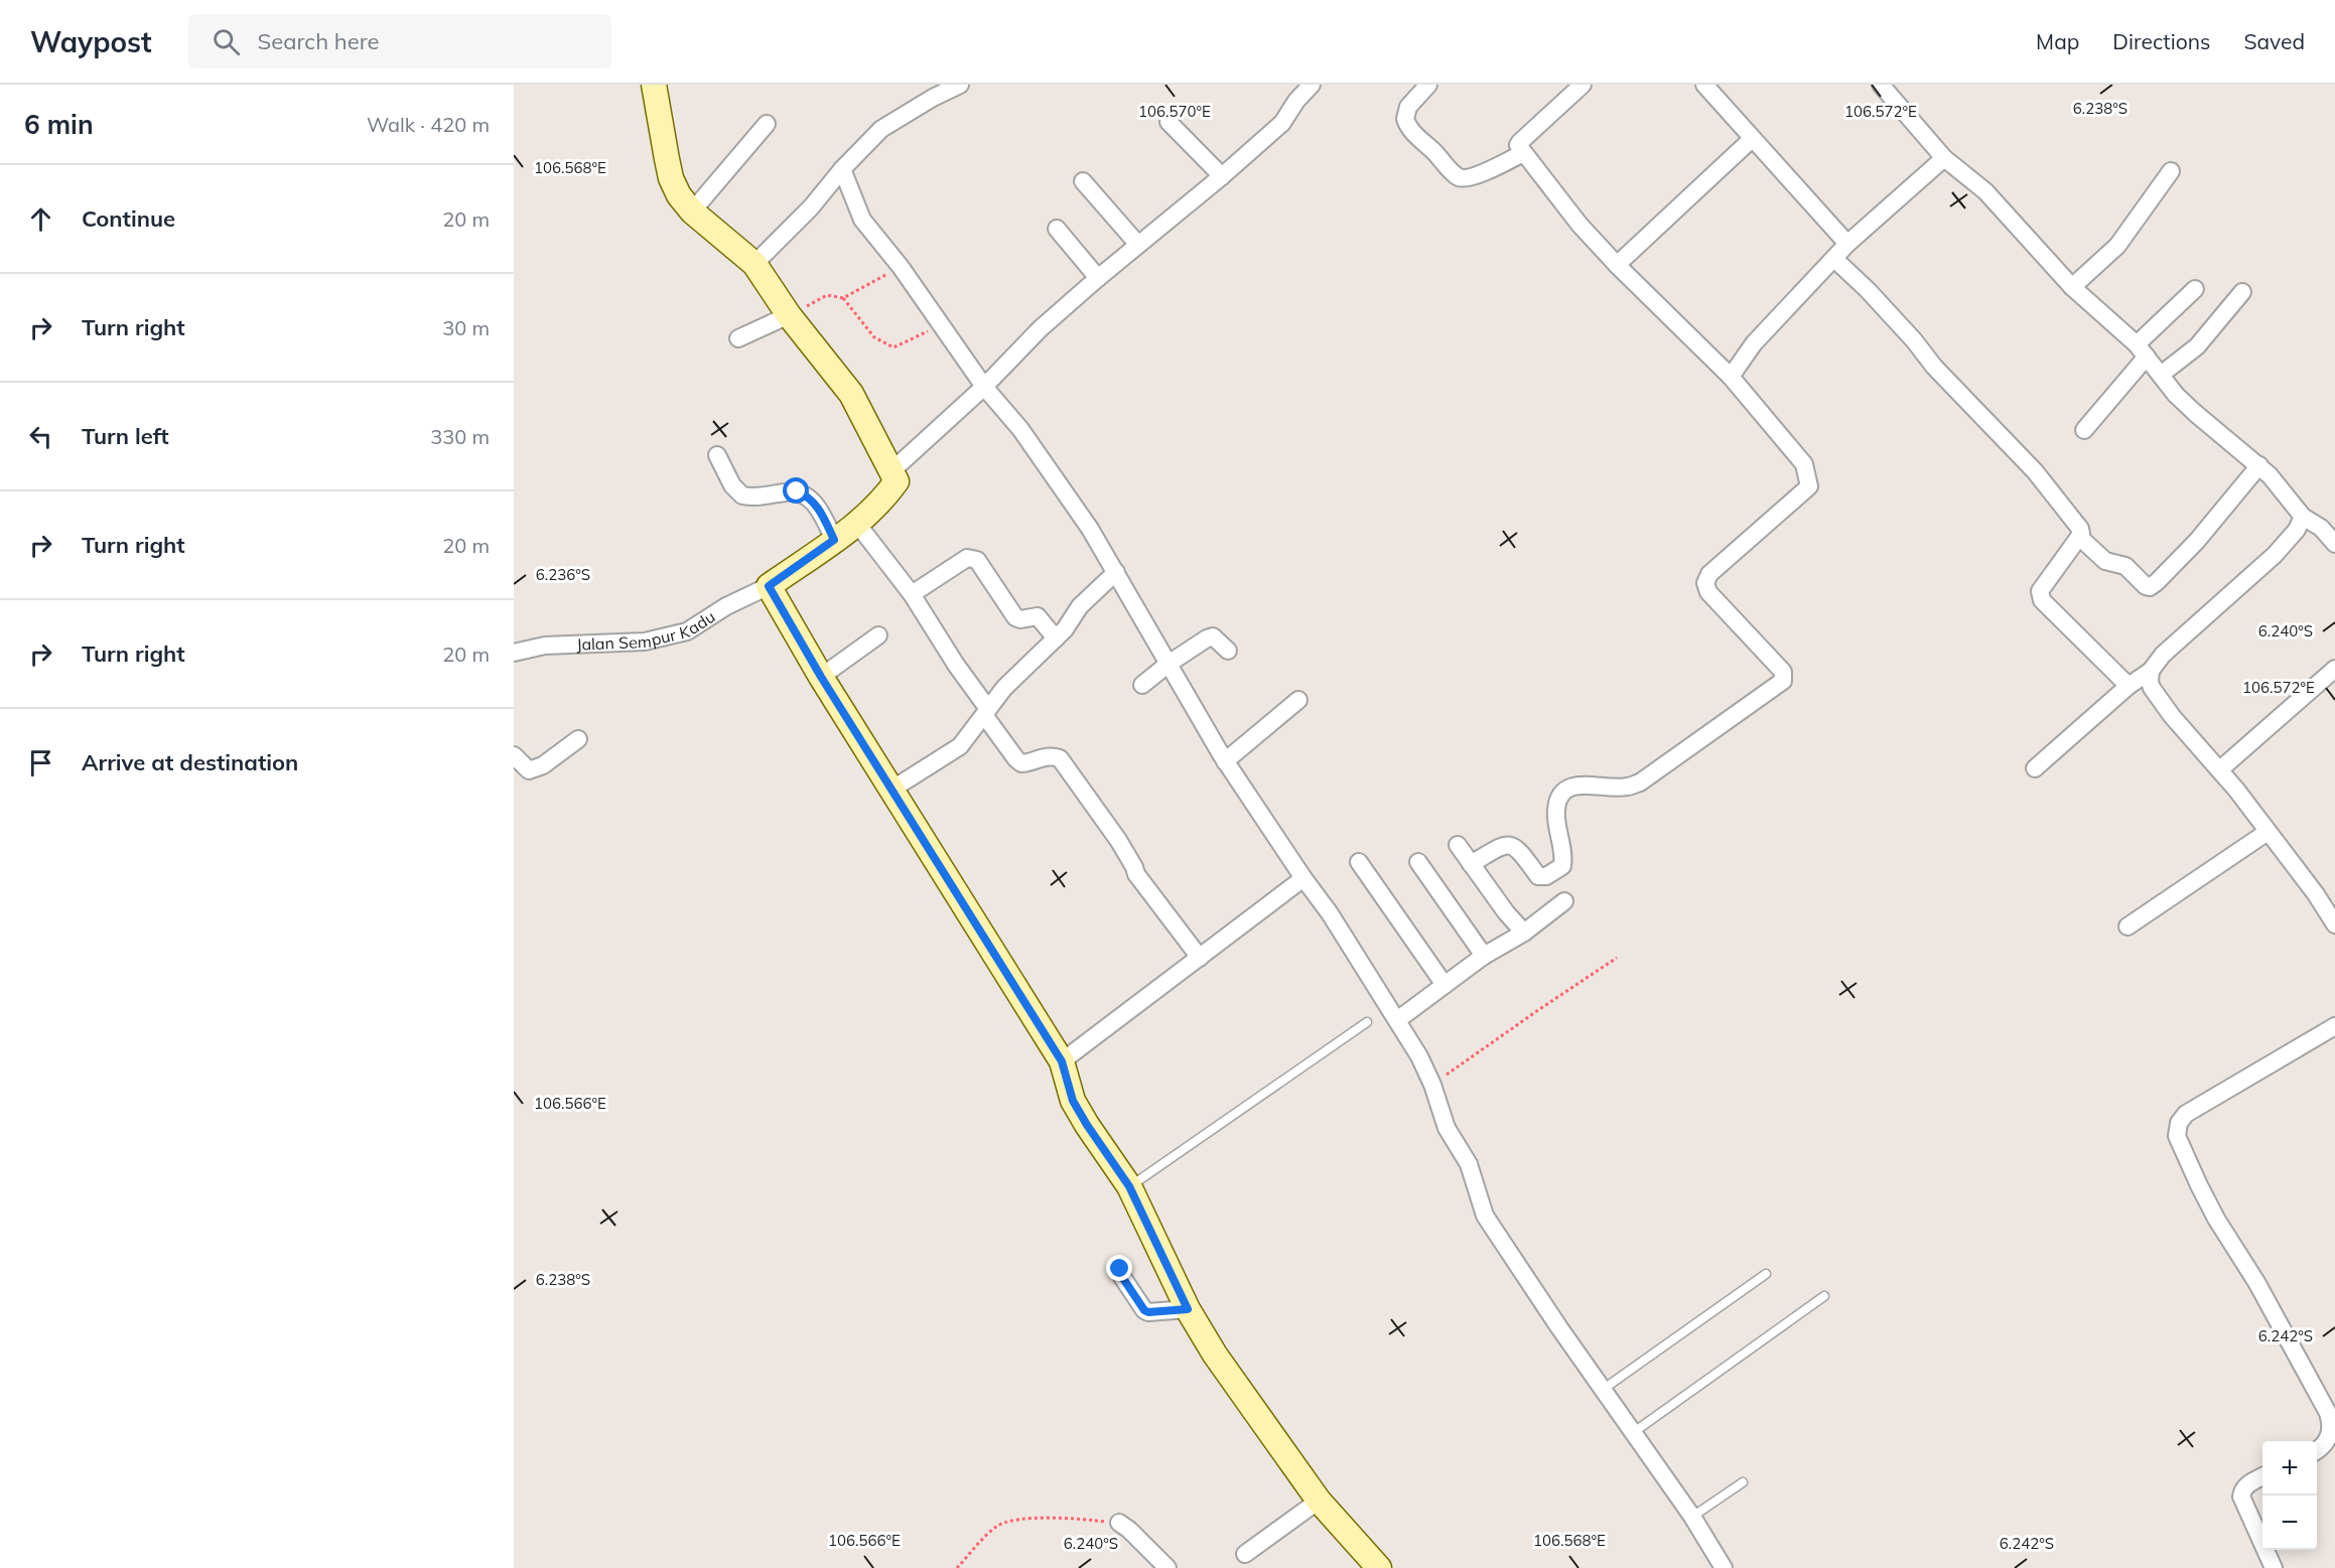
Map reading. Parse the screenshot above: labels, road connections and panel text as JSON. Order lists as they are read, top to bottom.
{
  "streets": {
    "street": ["Jalan Sempur Kadu"]
  },
  "page": {
    "header": "Waypost",
    "search": "Search here",
    "nav": ["Map", "Directions", "Saved"],
    "heading": ["6 min", "Walk · 420 m"],
    "list": [
      ["Continue", "20 m"],
      ["Turn right", "30 m"],
      ["Turn left", "330 m"],
      ["Turn right", "20 m"],
      ["Turn right", "20 m"],
      "Arrive at destination"
    ],
    "map_buttons": ["+", "−"]
  },
  "coordinates": [
    "6.238°S",
    "106.570°E",
    "106.572°E",
    "106.568°E",
    "6.236°S",
    "6.240°S",
    "106.566°E",
    "6.242°S"
  ]
}
